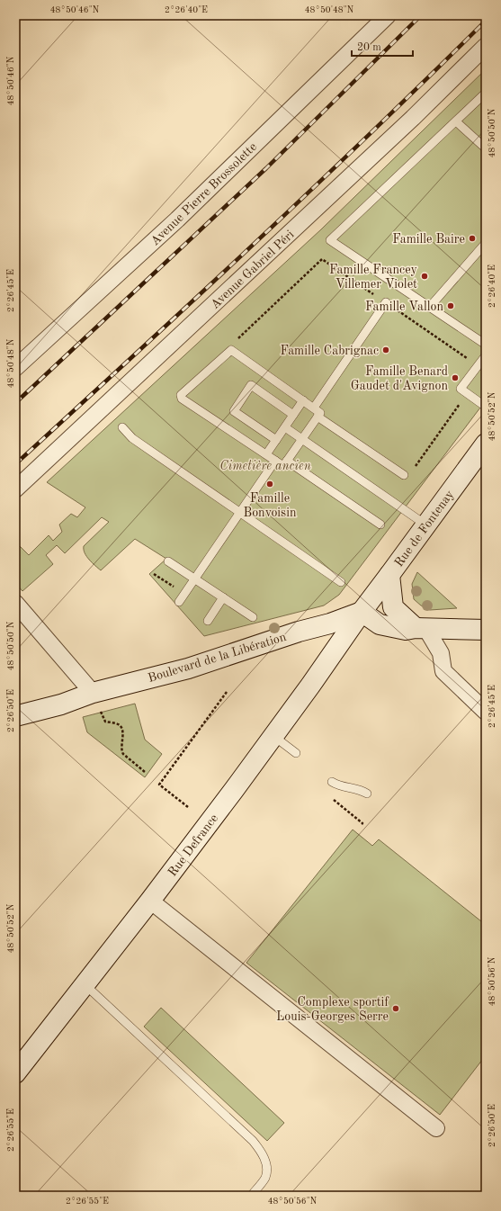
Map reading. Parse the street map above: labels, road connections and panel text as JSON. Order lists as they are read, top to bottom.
{
  "streets": {
    "main road": ["Rue de Fontenay", "Boulevard de la Libération", "Rue Defrance"],
    "street": ["Avenue Pierre Brossolette", "Avenue Gabriel Péri"]
  },
  "crossings": [
    ["Rue de Fontenay", "Boulevard de la Libération"],
    ["Rue de Fontenay", "Rue Defrance"],
    ["Boulevard de la Libération", "Rue Defrance"]
  ],
  "parks": ["Cimetière ancien"],
  "places": [
    "Famille Baire",
    "Famille Francey Villemer Violet",
    "Famille Vallon",
    "Famille Cabrignac",
    "Famille Benard Gaudet d'Avignon",
    "Famille Bonvoisin",
    "Complexe sportif Louis-Georges Serre"
  ],
  "scale_bar": "20 m",
  "coordinates": [
    "48°50'46\"N",
    "2°26'40\"E",
    "48°50'48\"N",
    "48°50'50\"N",
    "2°26'45\"E",
    "48°50'52\"N",
    "2°26'50\"E",
    "48°50'56\"N",
    "2°26'55\"E"
  ]
}
